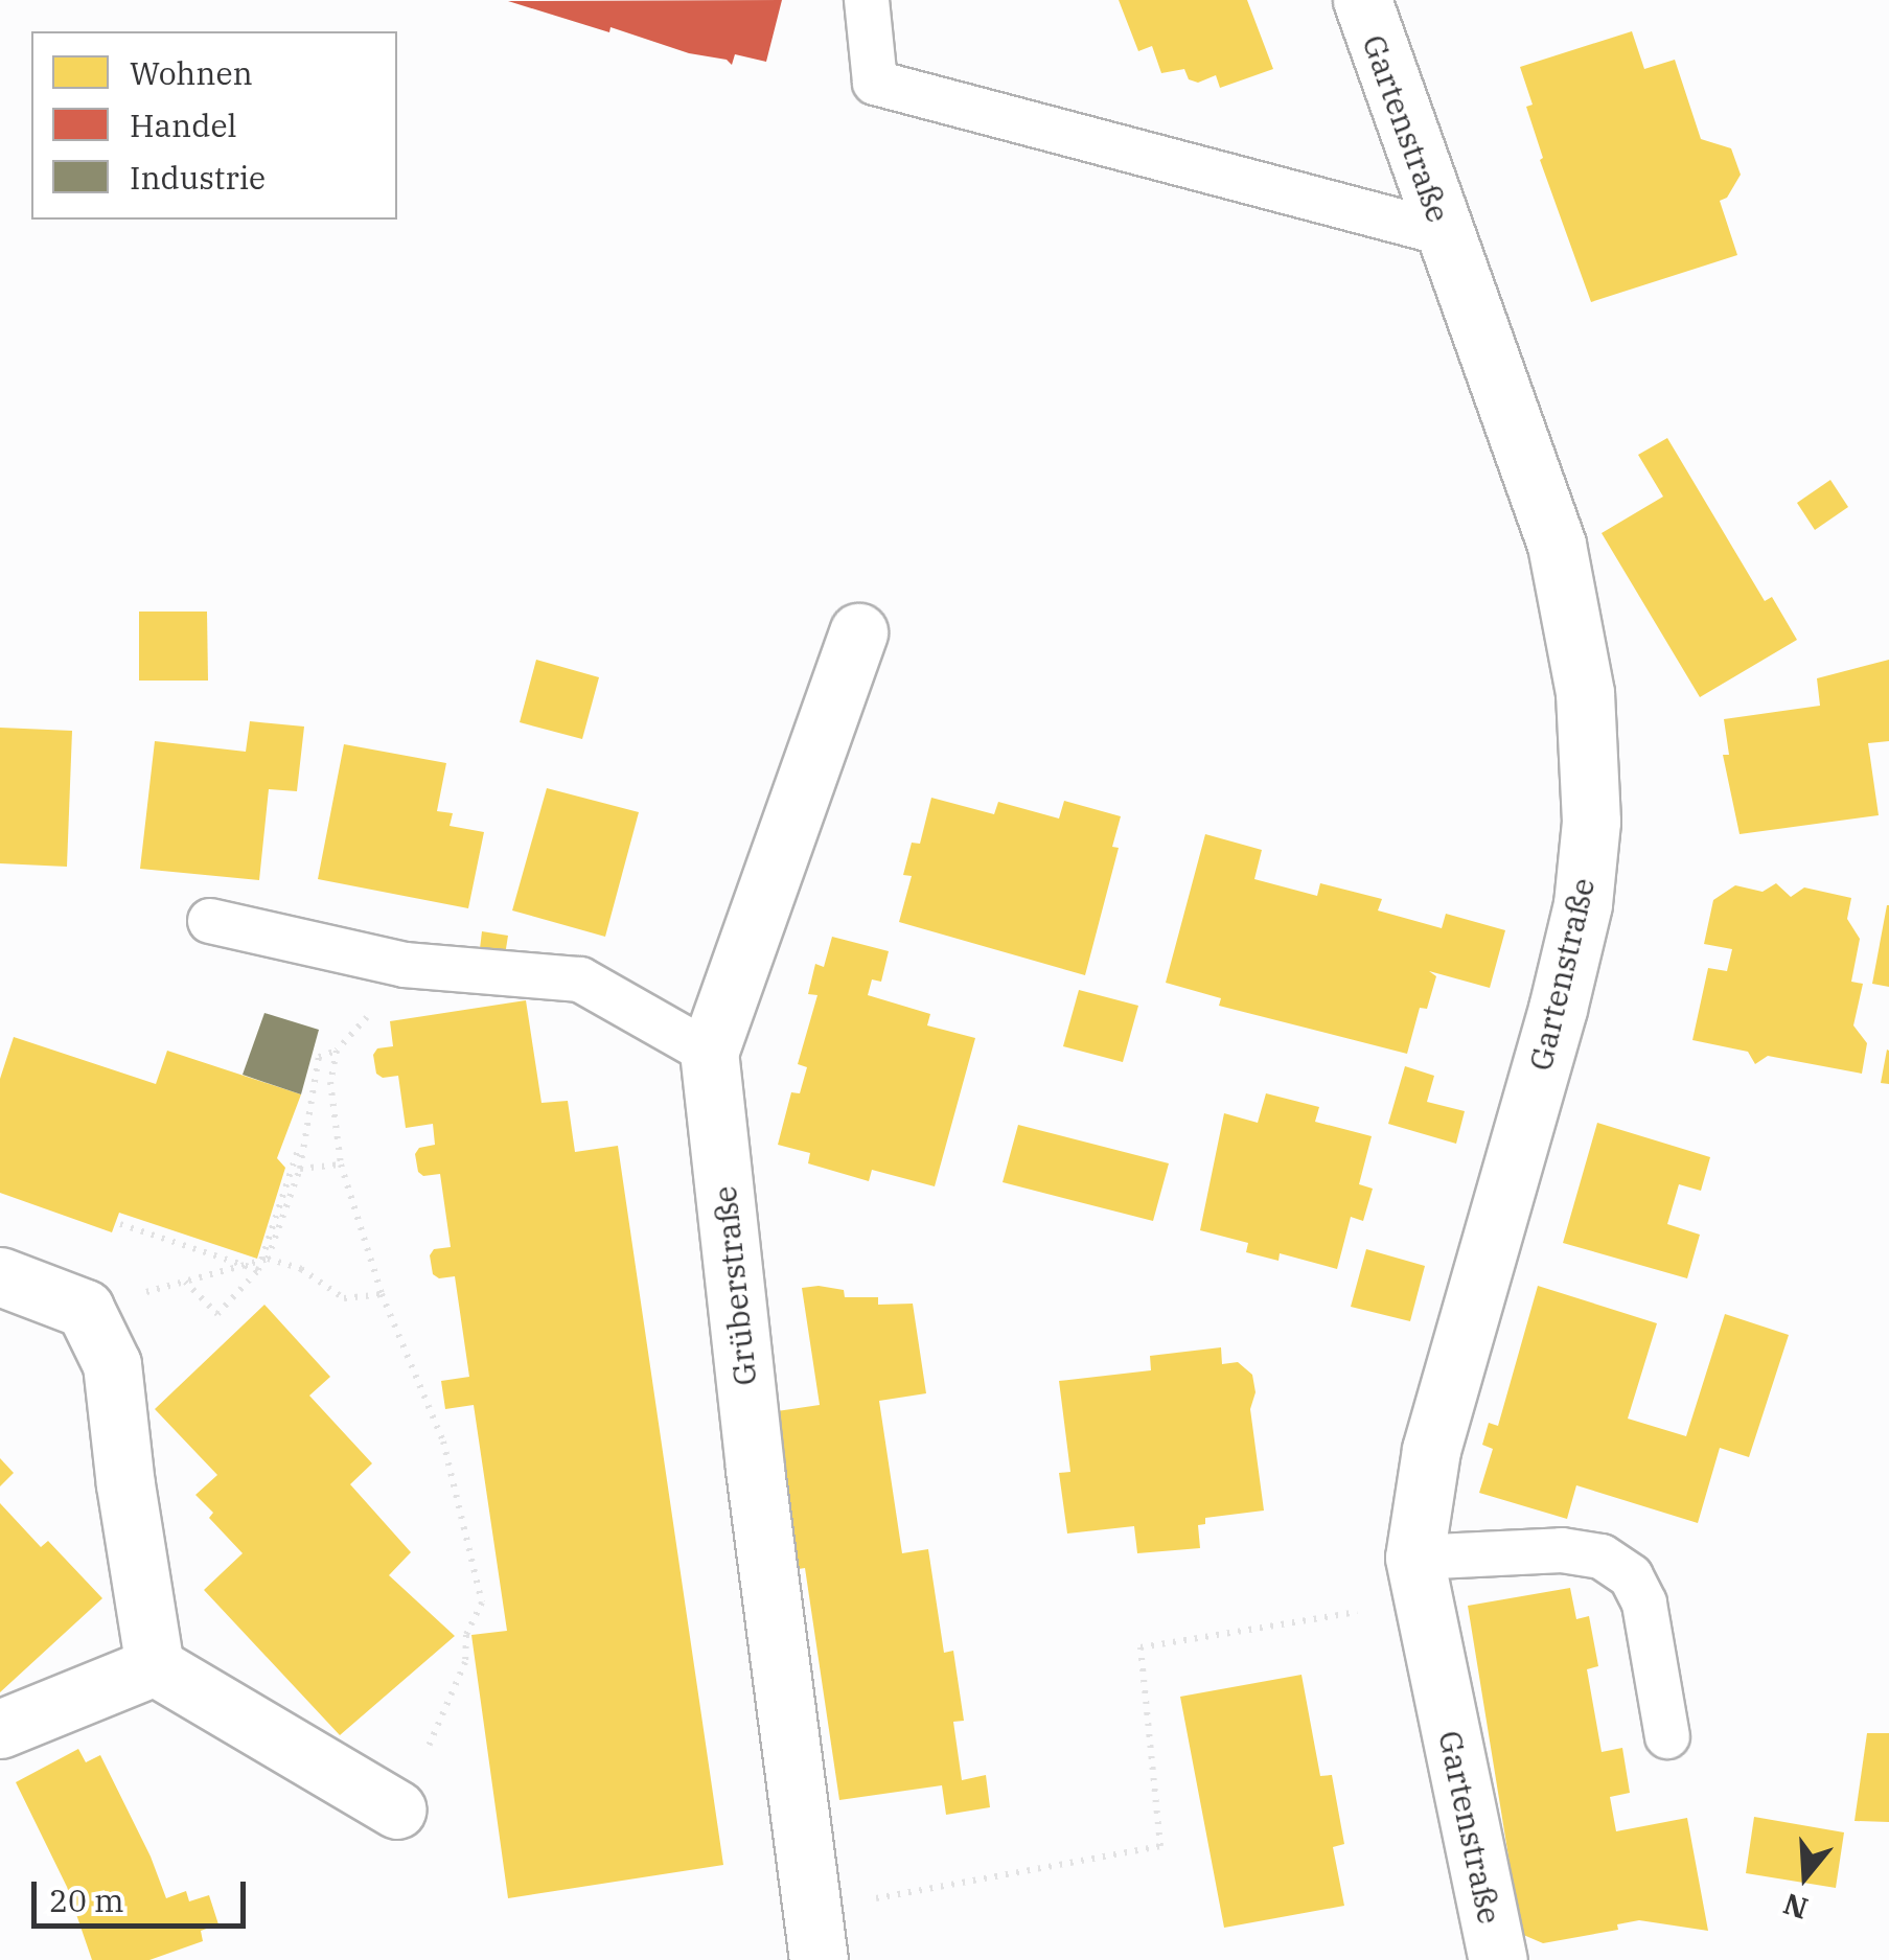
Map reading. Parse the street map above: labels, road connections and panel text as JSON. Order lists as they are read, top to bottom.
{
  "streets": {
    "street": ["Gartenstraße", "Grüberstraße"]
  },
  "legend": ["Wohnen", "Handel", "Industrie"],
  "scale_bar": "20 m",
  "north": "bottom"
}
